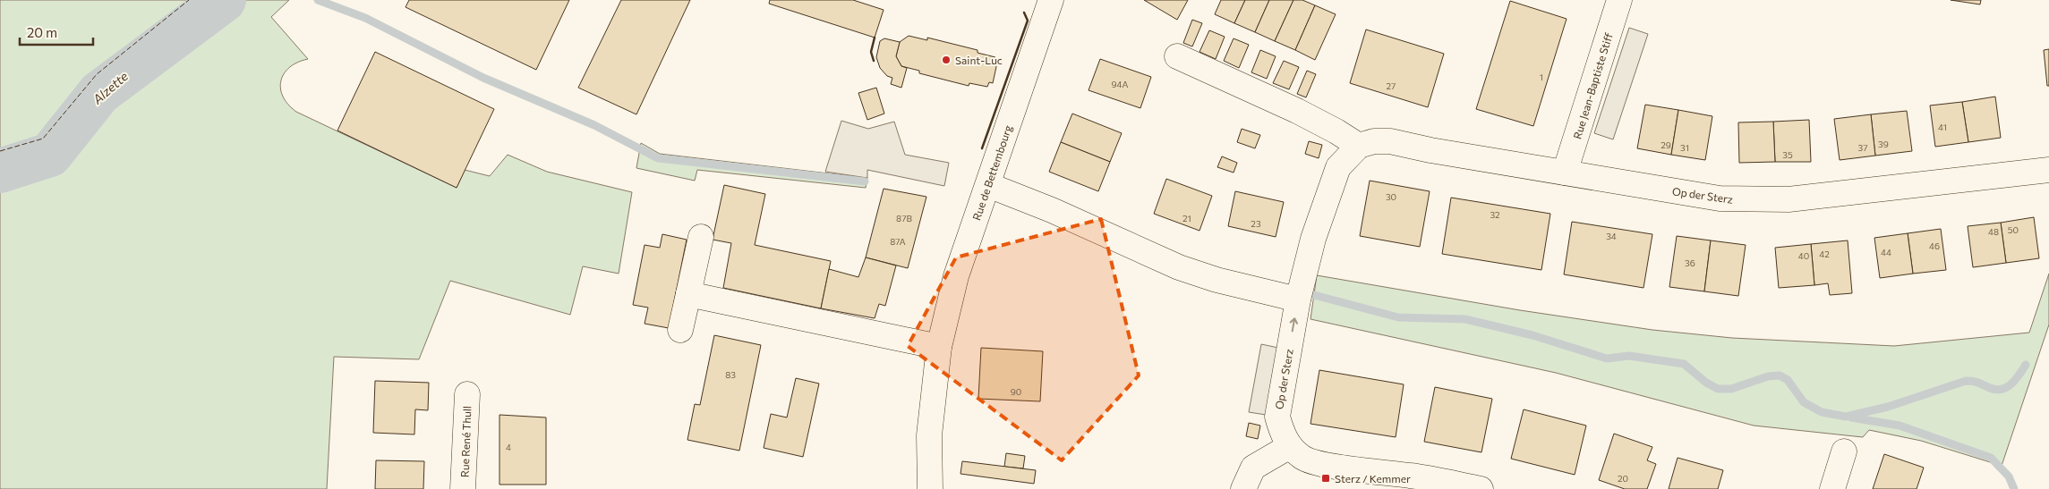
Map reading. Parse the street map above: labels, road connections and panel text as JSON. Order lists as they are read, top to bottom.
{
  "streets": {
    "street": [
      "Rue Jean-Baptiste Stiff",
      "Rue de Bettembourg",
      "Op der Sterz",
      "Rue René Thull"
    ]
  },
  "crossings": [
    ["Rue Jean-Baptiste Stiff", "Op der Sterz"]
  ],
  "water": ["Alzette"],
  "places": {
    "other": ["Saint-Luc"],
    "transit": ["Sterz / Kemmer"]
  },
  "house_numbers": [
    "1",
    "94A",
    "27",
    "41",
    "39",
    "29",
    "31",
    "37",
    "35",
    "30",
    "32",
    "87B",
    "21",
    "23",
    "50",
    "48",
    "34",
    "87A",
    "46",
    "44",
    "42",
    "40",
    "36",
    "83",
    "90",
    "4",
    "20"
  ],
  "scale_bar": "20 m"
}
